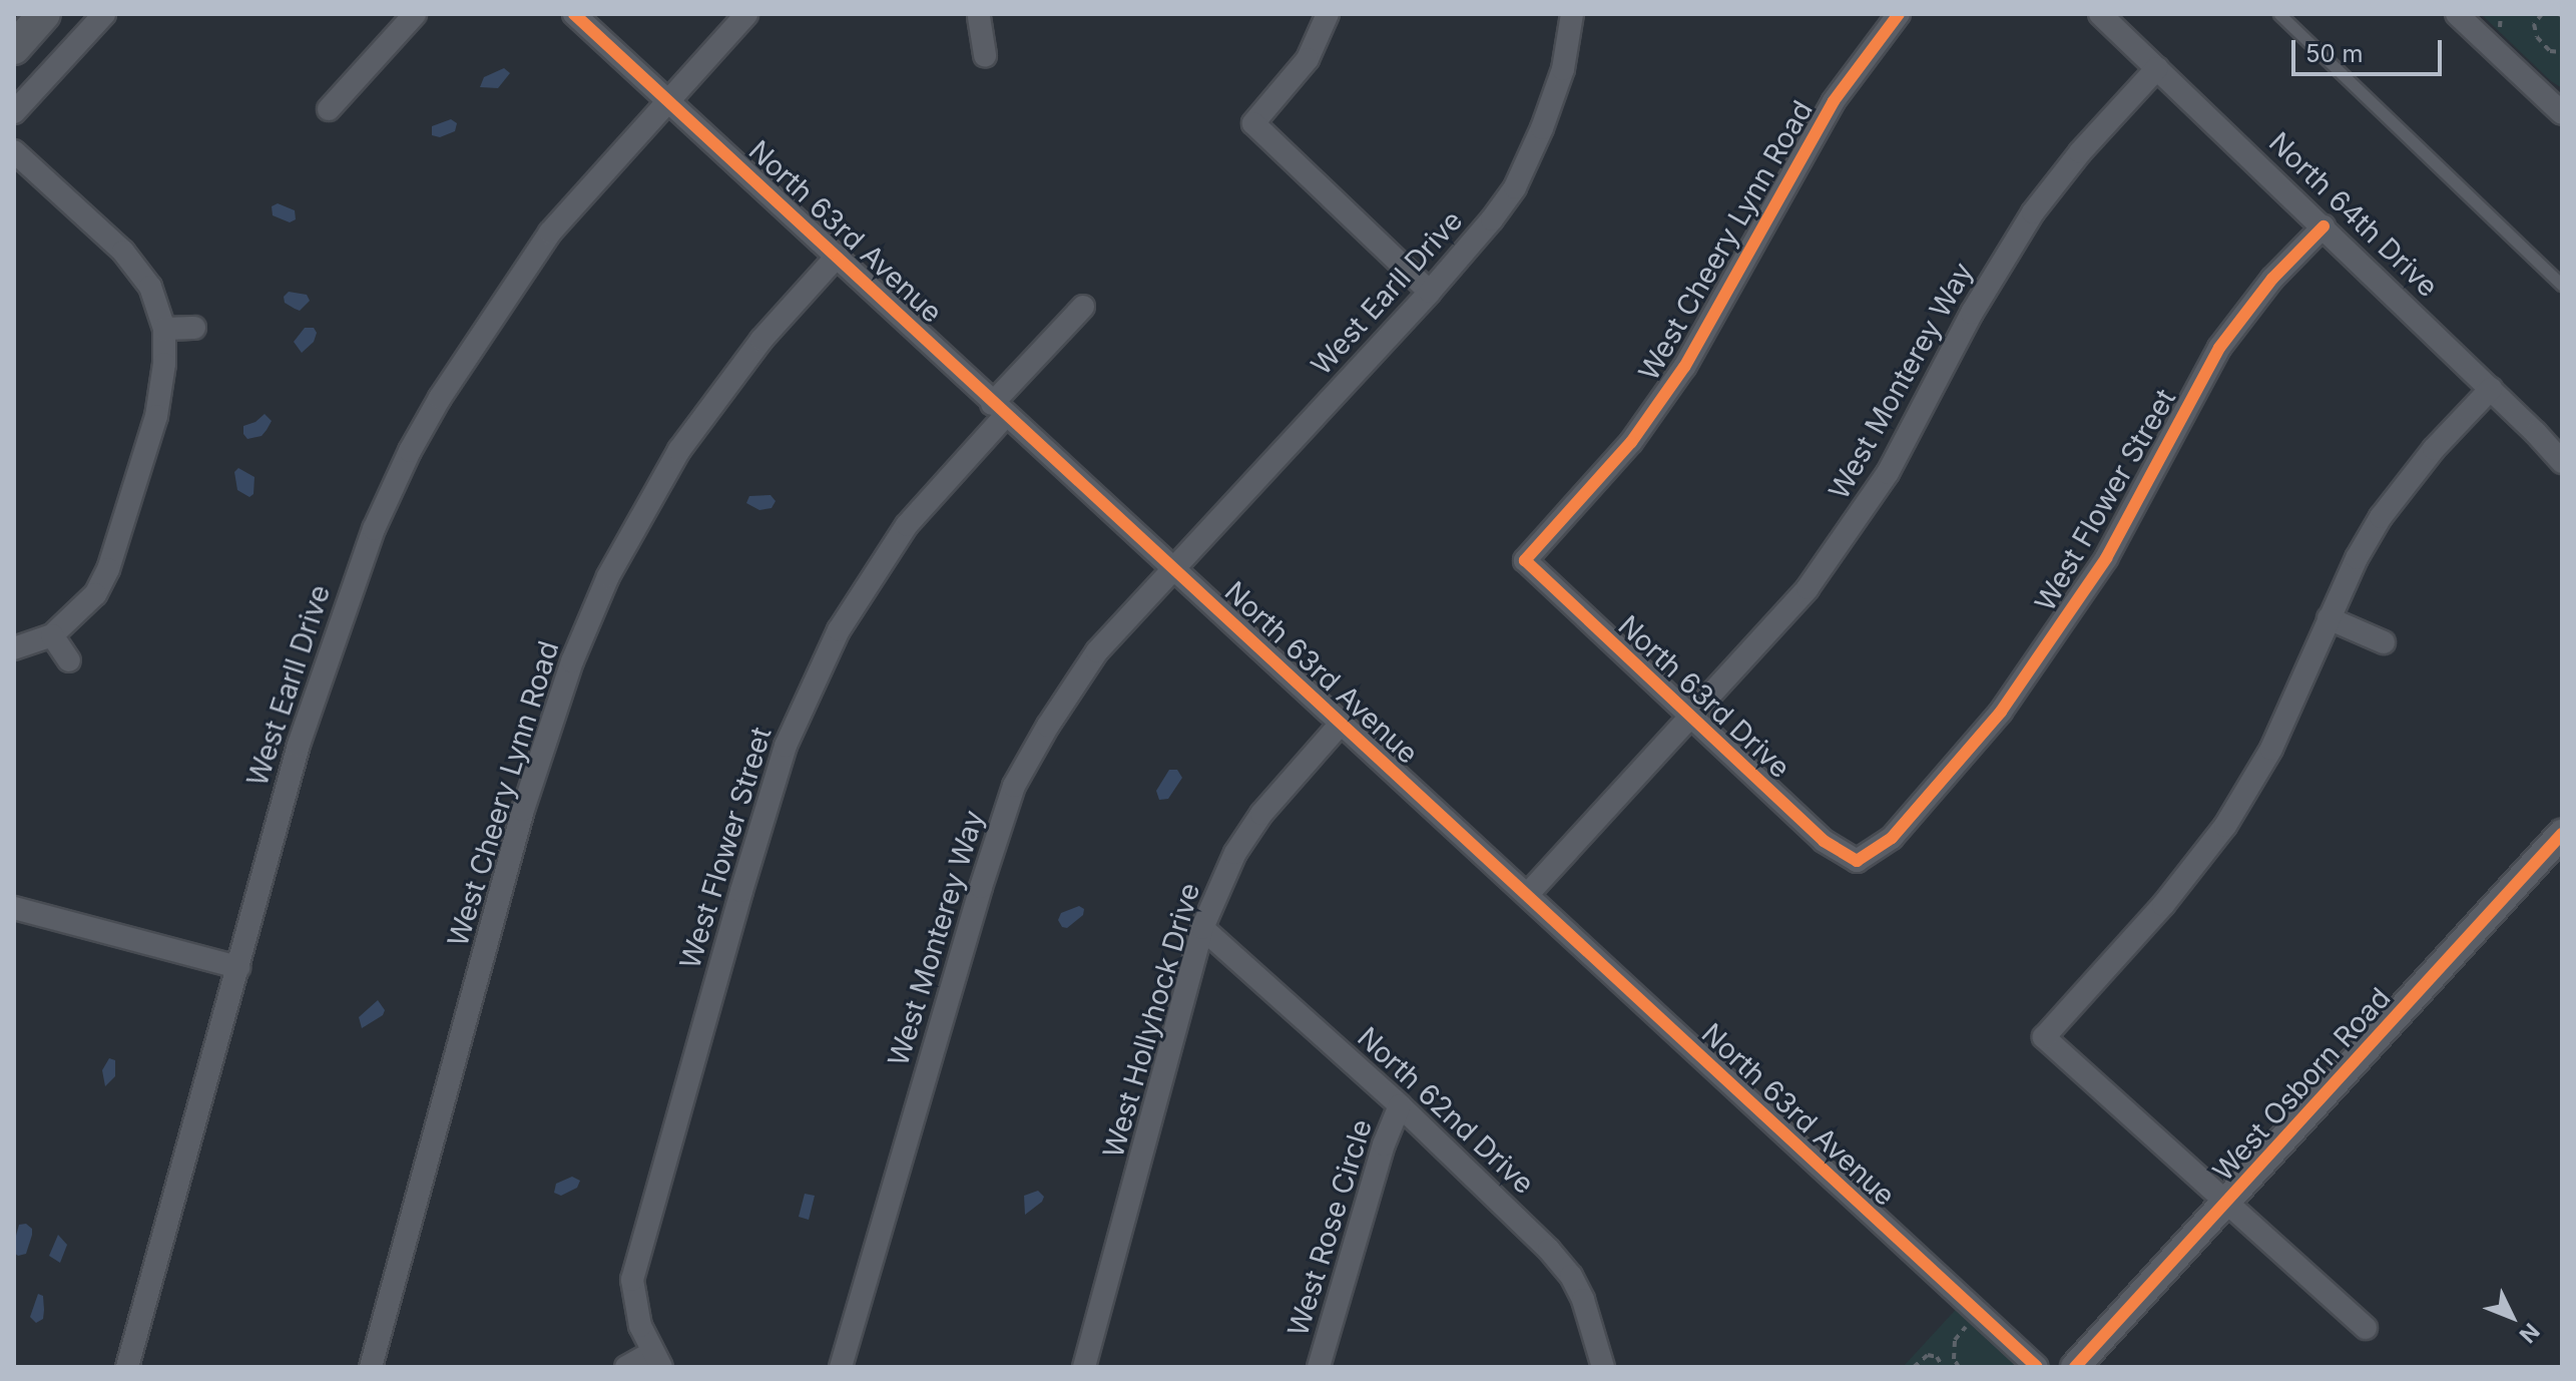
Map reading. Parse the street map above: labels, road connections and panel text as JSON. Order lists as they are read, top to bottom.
{
  "streets": {
    "street": [
      "North 64th Drive",
      "North 63rd Avenue",
      "West Cheery Lynn Road",
      "West Earll Drive",
      "West Monterey Way",
      "West Flower Street",
      "North 63rd Drive",
      "West Hollyhock Drive",
      "West Osborn Road",
      "North 62nd Drive",
      "West Rose Circle"
    ]
  },
  "crossings": [
    ["North 64th Drive", "West Monterey Way"],
    ["North 64th Drive", "West Flower Street"],
    ["North 63rd Avenue", "West Cheery Lynn Road"],
    ["North 63rd Avenue", "West Earll Drive"],
    ["North 63rd Avenue", "West Monterey Way"],
    ["North 63rd Avenue", "West Flower Street"],
    ["North 63rd Avenue", "West Hollyhock Drive"],
    ["West Cheery Lynn Road", "North 63rd Drive"],
    ["West Earll Drive", "West Monterey Way"],
    ["West Monterey Way", "North 63rd Drive"],
    ["West Flower Street", "North 63rd Drive"],
    ["West Hollyhock Drive", "North 62nd Drive"],
    ["North 62nd Drive", "West Rose Circle"]
  ],
  "scale_bar": "50 m",
  "north": "bottom right"
}
